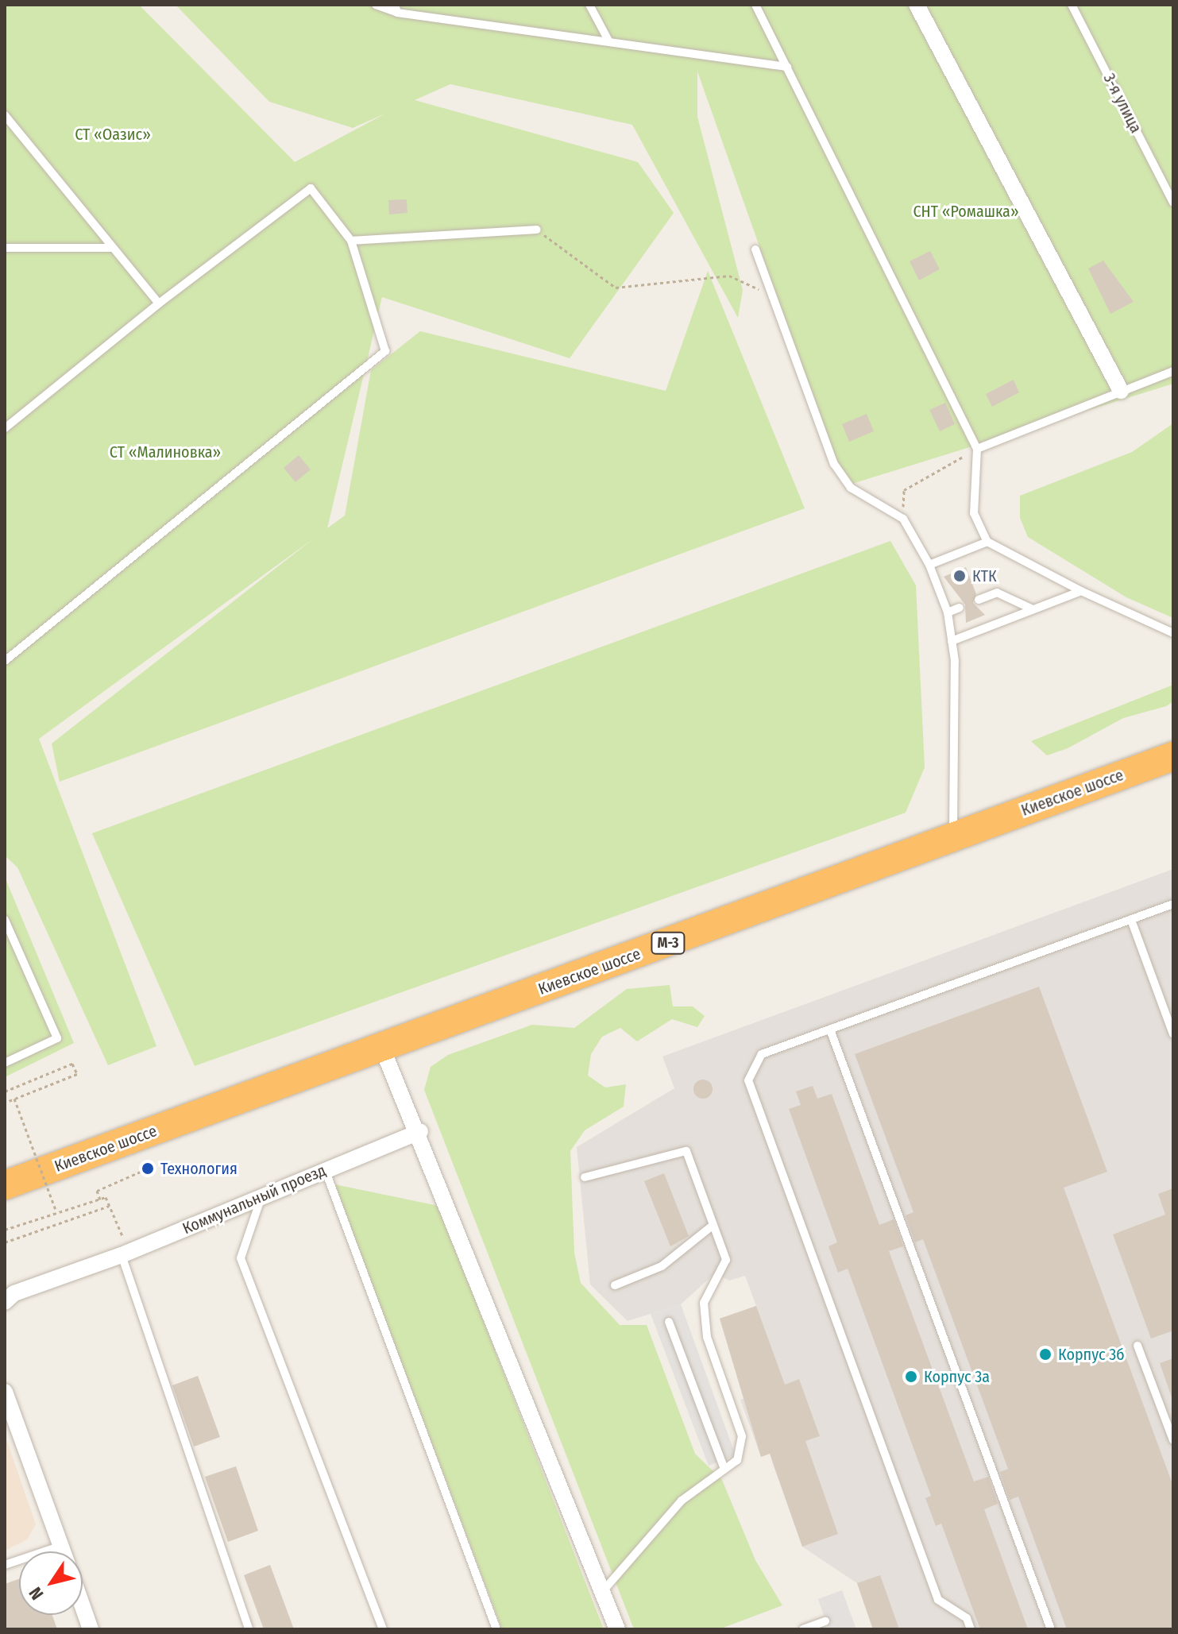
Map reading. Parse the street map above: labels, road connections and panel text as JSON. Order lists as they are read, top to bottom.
{
  "streets": {
    "highway": ["Киевское шоссе", "М-3"],
    "street": ["Коммунальный проезд"],
    "lane": ["3-я улица"]
  },
  "parks": ["СТ «Оазис»", "СНТ «Ромашка»", "СТ «Малиновка»"],
  "places": [
    "КТК",
    "Технология",
    "Корпус 3б",
    "Корпус 3a"
  ],
  "north": "bottom left"
}
